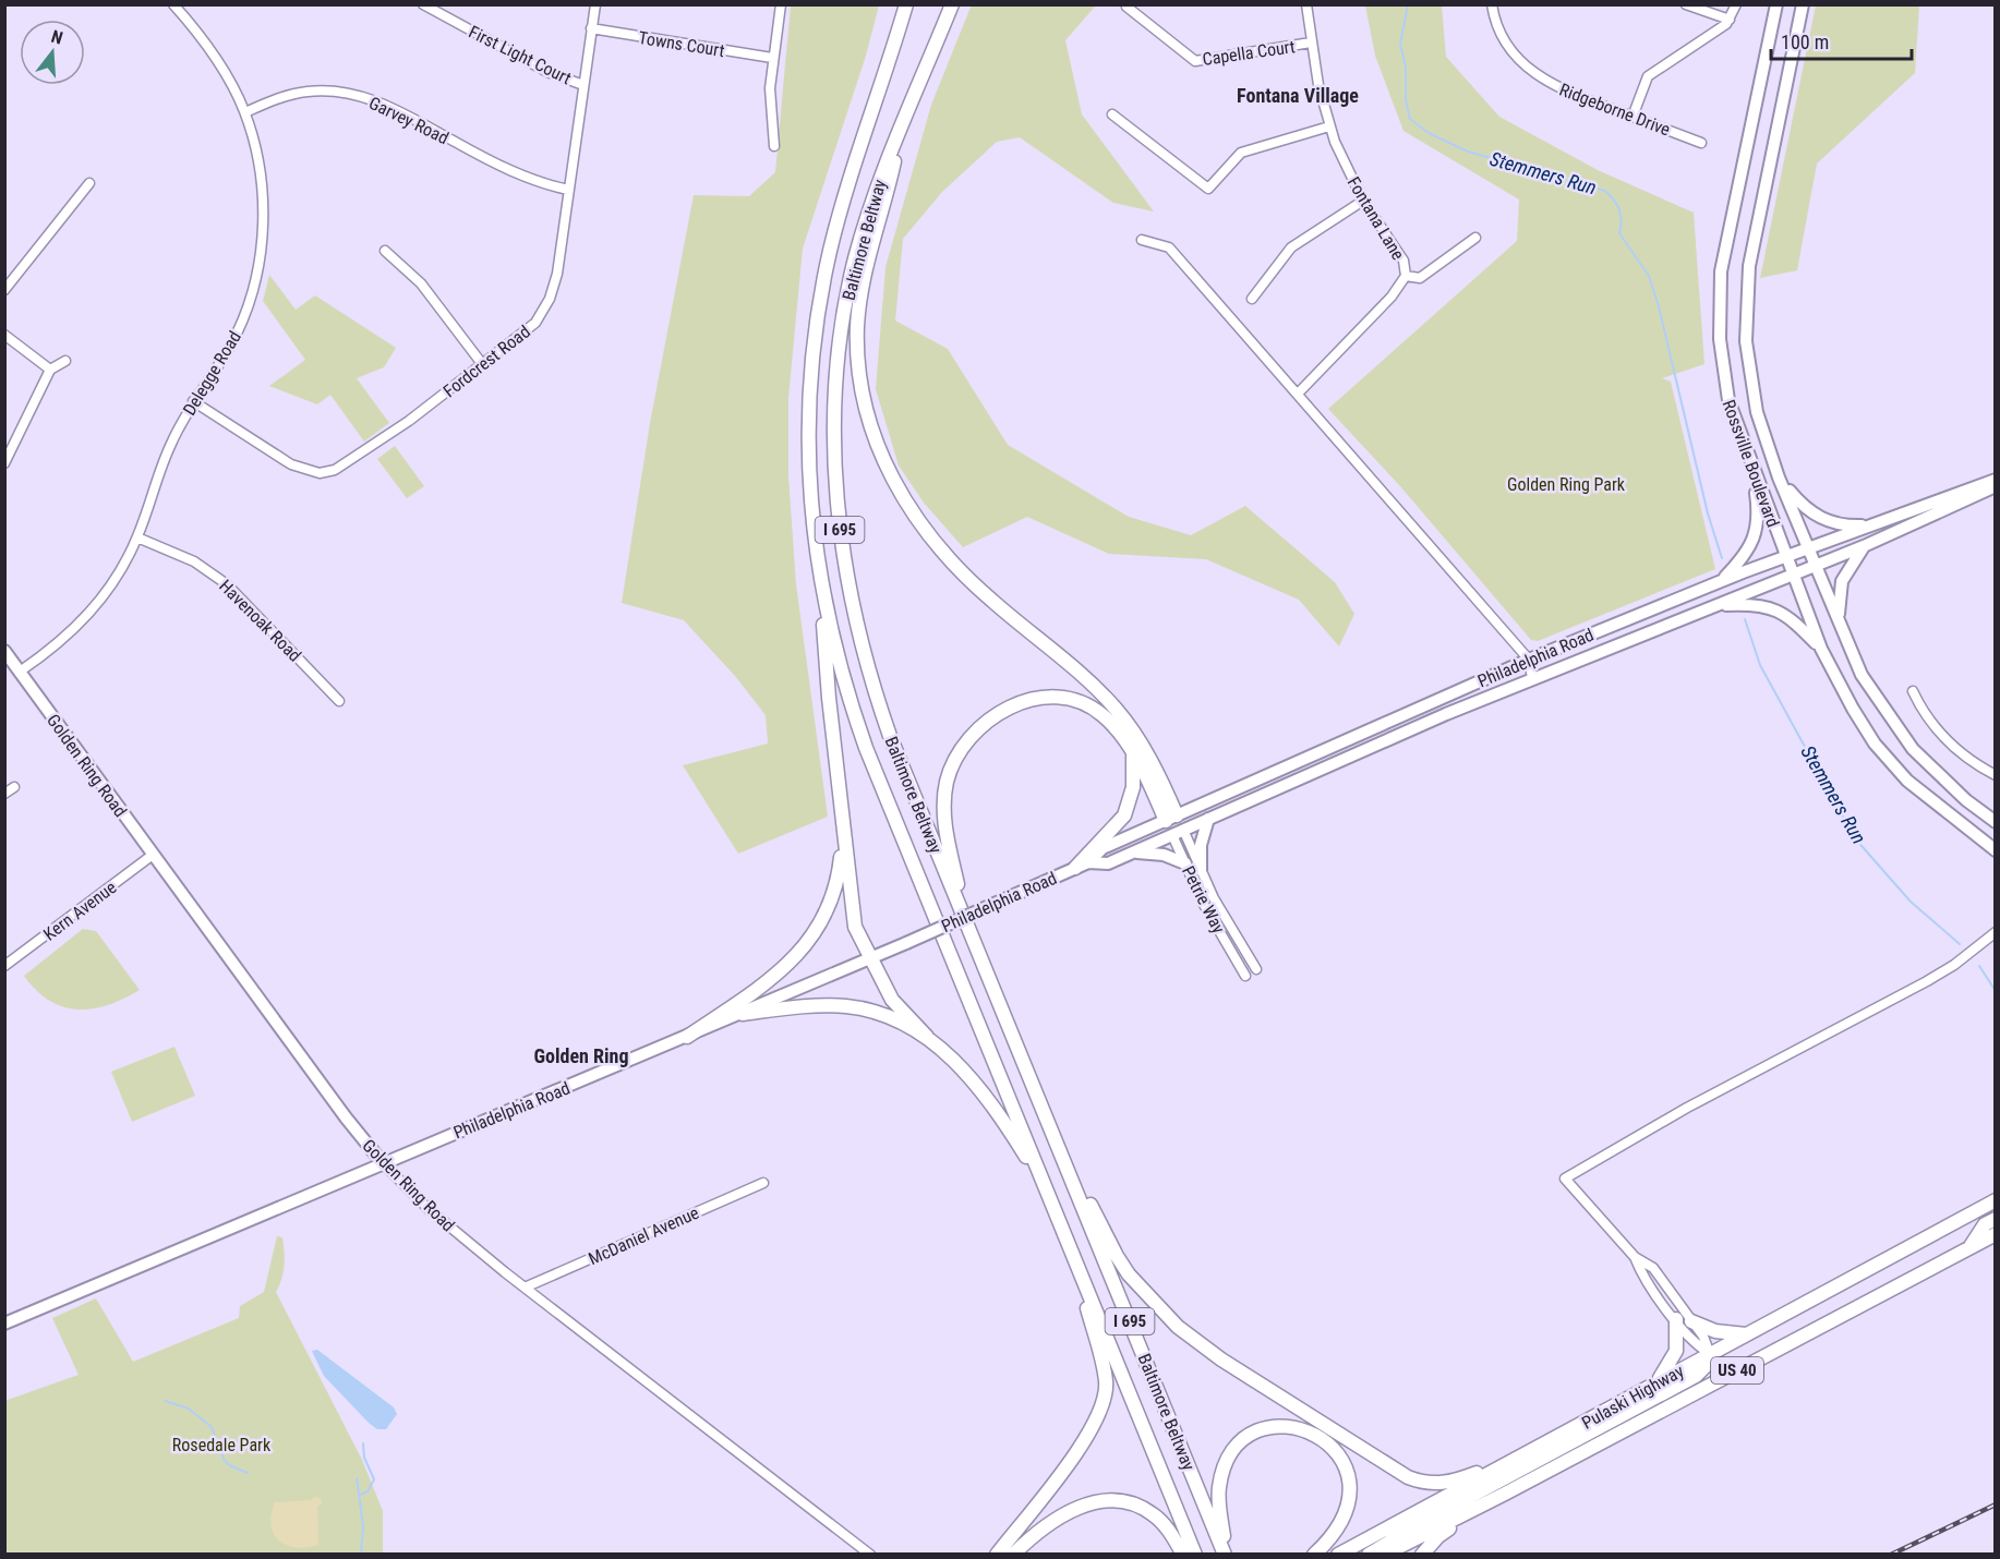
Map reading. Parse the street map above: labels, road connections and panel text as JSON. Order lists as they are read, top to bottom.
{
  "streets": {
    "highway": [
      "Baltimore Beltway",
      "I 695",
      "US 40",
      "Pulaski Highway"
    ],
    "main road": [
      "Rossville Boulevard",
      "Philadelphia Road",
      "Golden Ring Road",
      "Petrie Way"
    ],
    "street": [
      "Towns Court",
      "Capella Court",
      "First Light Court",
      "Ridgeborne Drive",
      "Garvey Road",
      "Fontana Lane",
      "Fordcrest Road",
      "Delegge Road",
      "Havenoak Road",
      "Kern Avenue",
      "McDaniel Avenue"
    ]
  },
  "crossings": [
    ["Towns Court", "Fordcrest Road"],
    ["Capella Court", "Fontana Lane"],
    ["First Light Court", "Fordcrest Road"],
    ["Garvey Road", "Fordcrest Road"],
    ["Garvey Road", "Delegge Road"],
    ["Fordcrest Road", "Delegge Road"],
    ["Delegge Road", "Havenoak Road"],
    ["Delegge Road", "Golden Ring Road"],
    ["Rossville Boulevard", "Philadelphia Road"],
    ["Philadelphia Road", "Golden Ring Road"],
    ["Philadelphia Road", "Petrie Way"],
    ["Golden Ring Road", "Kern Avenue"],
    ["Golden Ring Road", "McDaniel Avenue"]
  ],
  "districts": ["Fontana Village", "Golden Ring"],
  "water": ["Stemmers Run"],
  "parks": ["Golden Ring Park", "Rosedale Park"],
  "scale_bar": "100 m",
  "north": "top"
}
